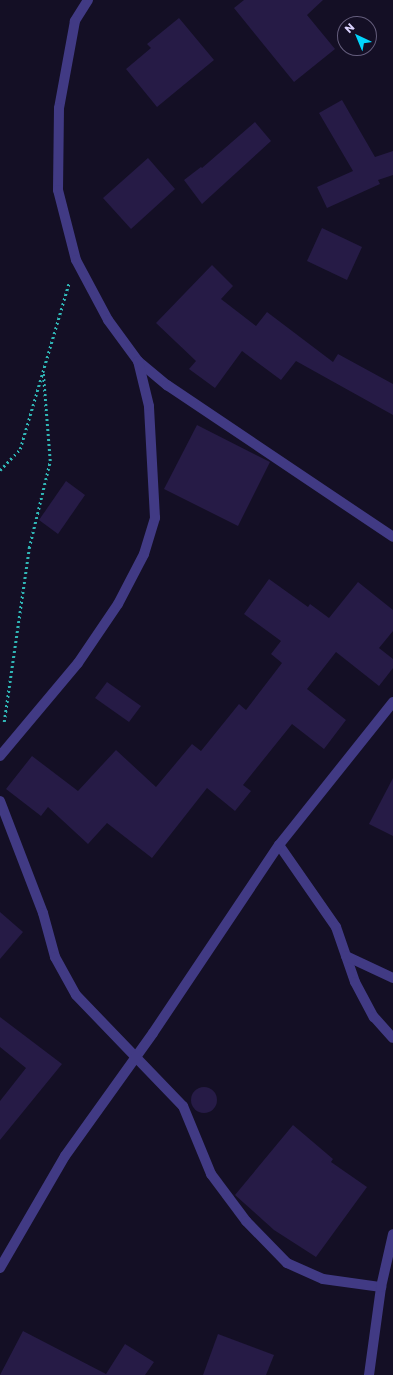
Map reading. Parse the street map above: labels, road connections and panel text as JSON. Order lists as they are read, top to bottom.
{
  "north": "top left"
}
